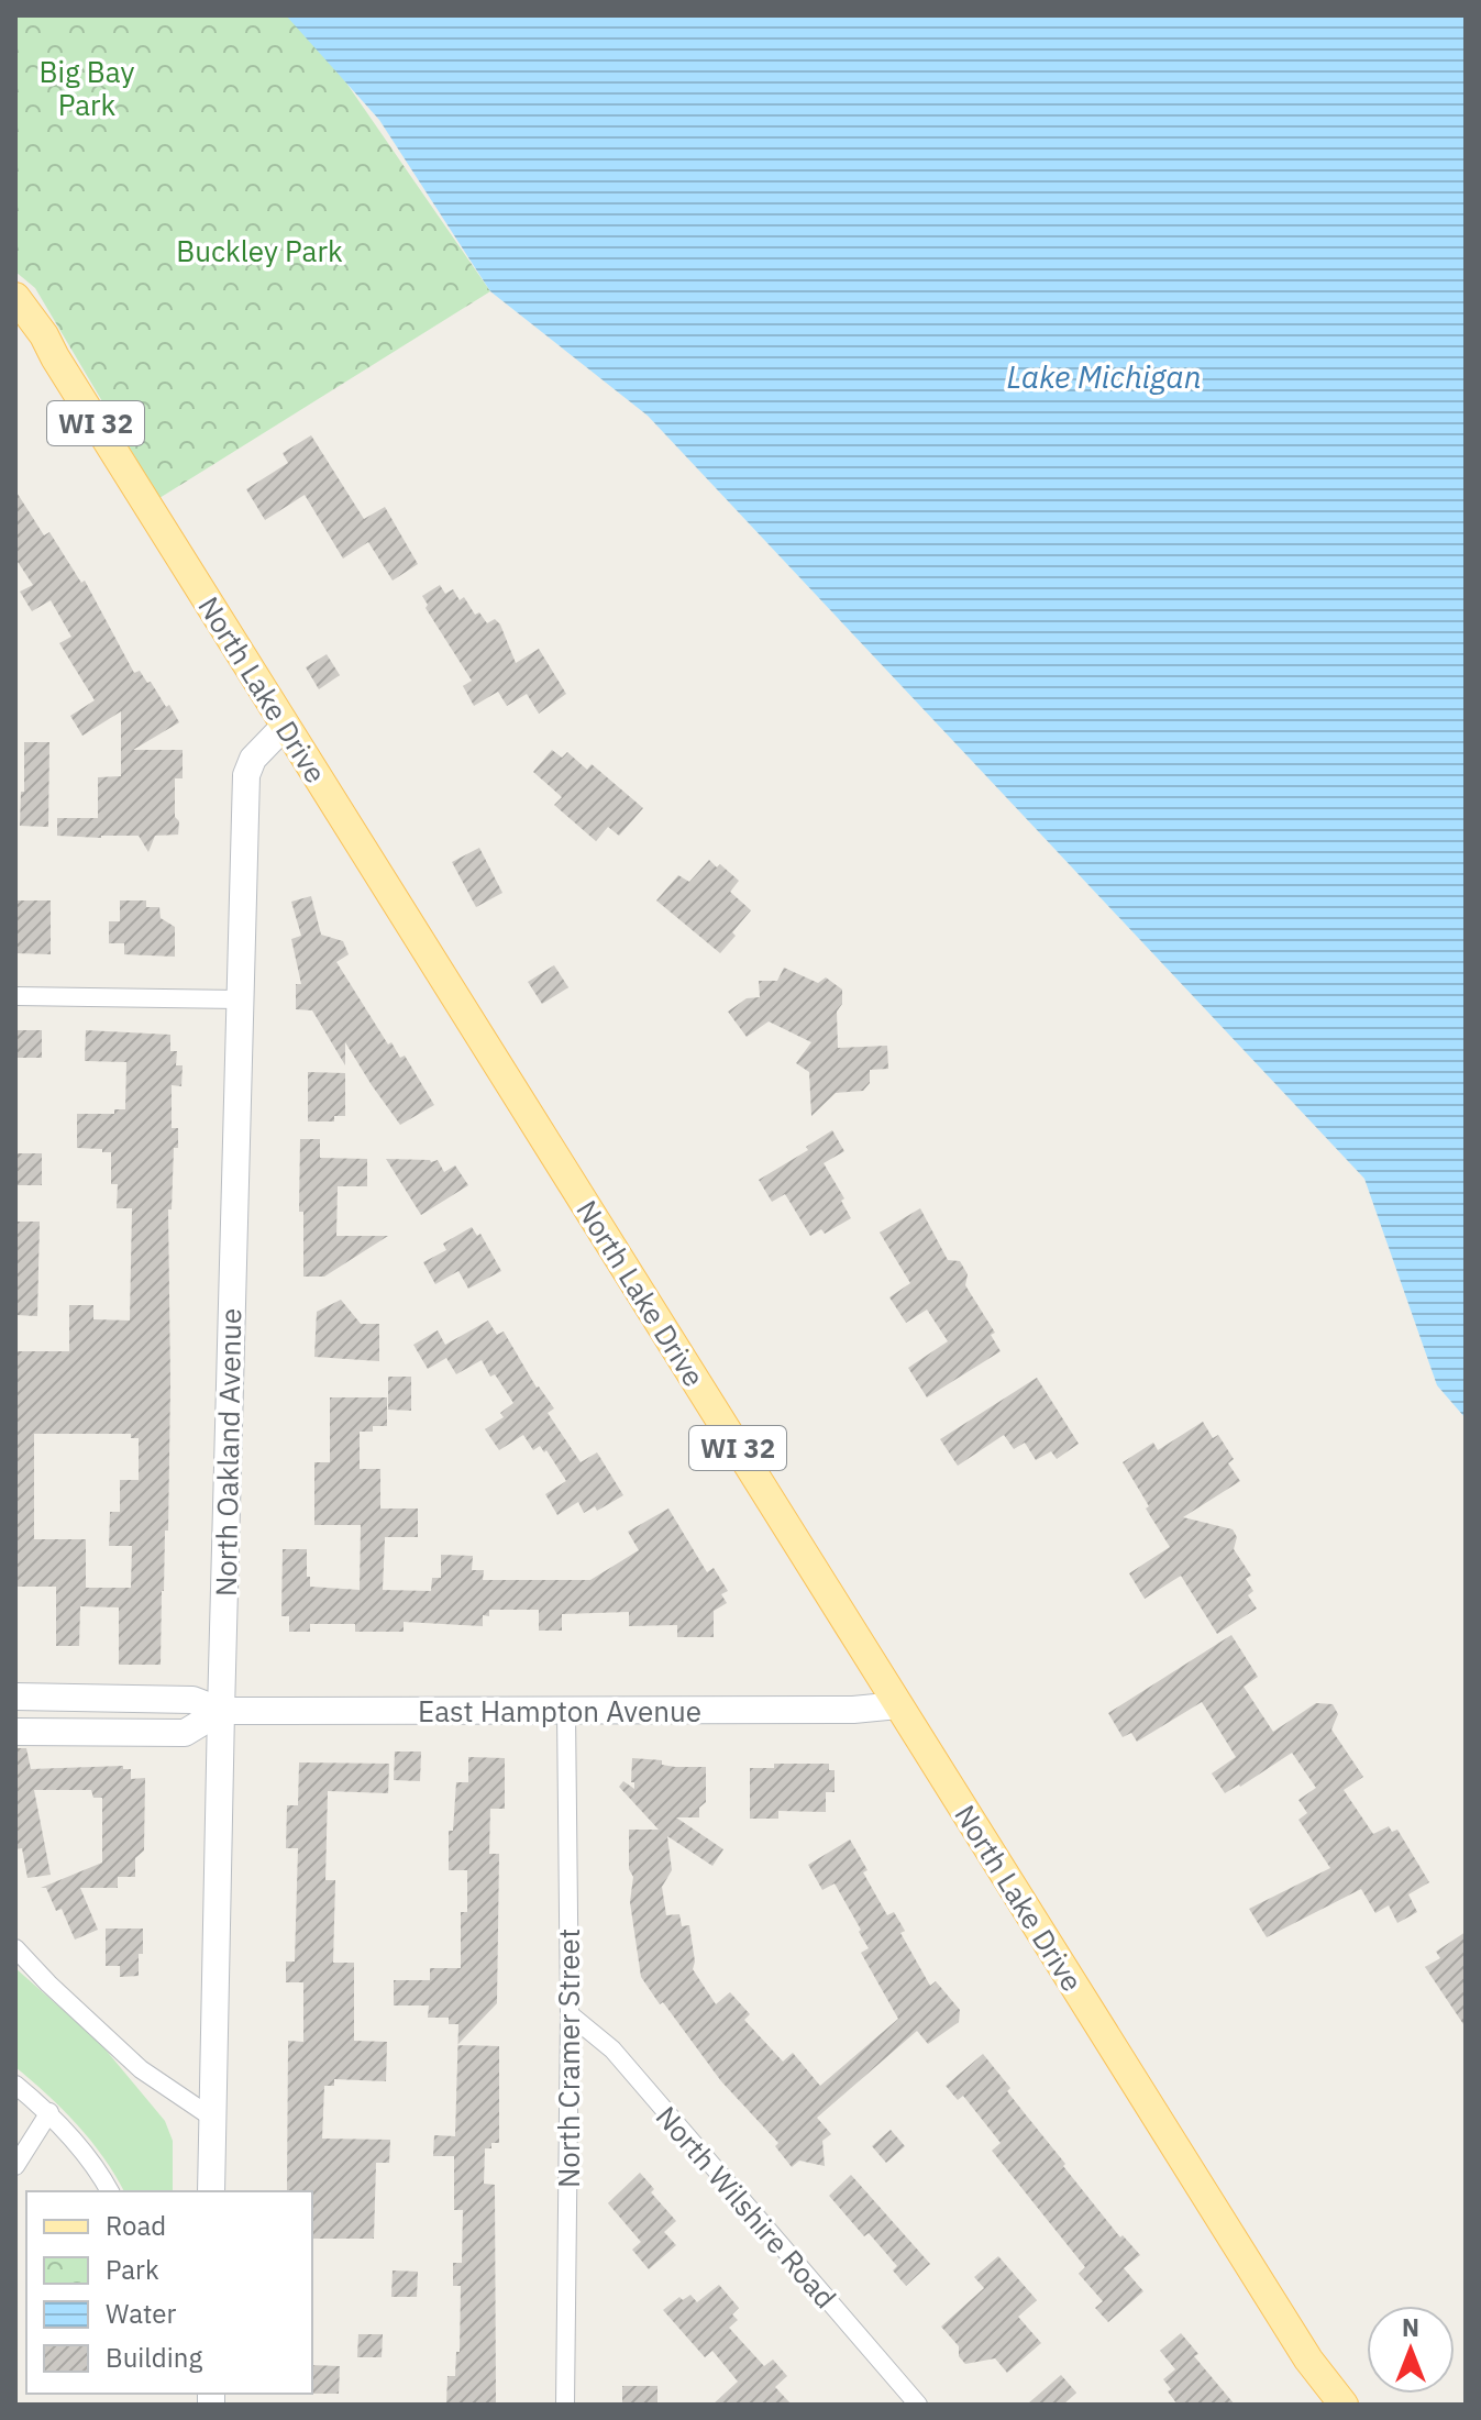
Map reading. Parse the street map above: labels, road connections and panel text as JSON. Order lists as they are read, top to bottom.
{
  "streets": {
    "main road": [
      "WI 32",
      "North Lake Drive",
      "North Oakland Avenue",
      "East Hampton Avenue"
    ],
    "street": ["North Cramer Street", "North Wilshire Road"]
  },
  "crossings": [
    ["North Lake Drive", "North Oakland Avenue"],
    ["North Lake Drive", "East Hampton Avenue"],
    ["North Oakland Avenue", "East Hampton Avenue"],
    ["East Hampton Avenue", "North Cramer Street"],
    ["North Cramer Street", "North Wilshire Road"]
  ],
  "water": ["Lake Michigan"],
  "parks": ["Big Bay Park", "Buckley Park"],
  "legend": [
    "Road",
    "Park",
    "Water",
    "Building"
  ],
  "north": "top"
}
